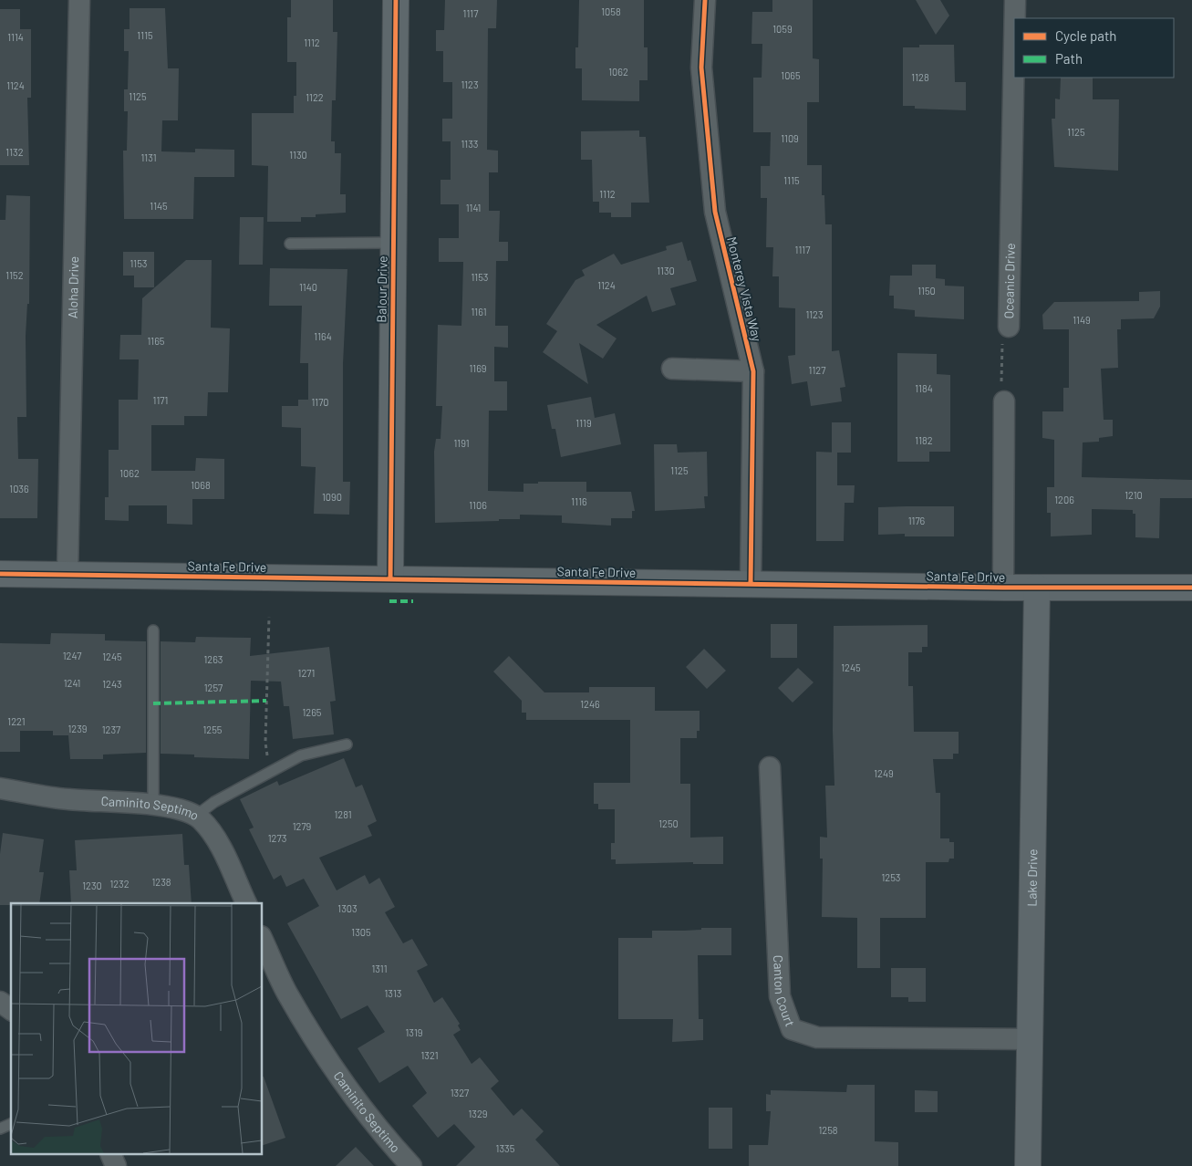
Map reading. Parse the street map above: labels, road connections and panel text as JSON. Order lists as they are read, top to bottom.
{
  "streets": {
    "main road": ["Balour Drive", "Santa Fe Drive", "Lake Drive"],
    "street": [
      "Oceanic Drive",
      "Aloha Drive",
      "Monterey Vista Way",
      "Caminito Septimo",
      "Canton Court"
    ]
  },
  "crossings": [
    ["Aloha Drive", "Santa Fe Drive"],
    ["Balour Drive", "Santa Fe Drive"],
    ["Monterey Vista Way", "Santa Fe Drive"],
    ["Santa Fe Drive", "Lake Drive"],
    ["Lake Drive", "Canton Court"]
  ],
  "house_numbers": [
    "1058",
    "1117",
    "1059",
    "1115",
    "1114",
    "1112",
    "1062",
    "1065",
    "1128",
    "1123",
    "1124",
    "1125",
    "1122",
    "1125",
    "1109",
    "1133",
    "1132",
    "1130",
    "1131",
    "1115",
    "1112",
    "1145",
    "1141",
    "1117",
    "1153",
    "1130",
    "1152",
    "1153",
    "1124",
    "1140",
    "1150",
    "1161",
    "1123",
    "1149",
    "1164",
    "1165",
    "1169",
    "1127",
    "1184",
    "1171",
    "1170",
    "1119",
    "1182",
    "1191",
    "1125",
    "1062",
    "1068",
    "1036",
    "1210",
    "1090",
    "1206",
    "1116",
    "1106",
    "1176",
    "1247",
    "1245",
    "1263",
    "1245",
    "1271",
    "1241",
    "1243",
    "1257",
    "1246",
    "1265",
    "1221",
    "1239",
    "1237",
    "1255",
    "1249",
    "1281",
    "1250",
    "1279",
    "1273",
    "1253",
    "1238",
    "1232",
    "1230",
    "1303",
    "1305",
    "1311",
    "1313",
    "1319",
    "1321",
    "1327",
    "1329",
    "1258",
    "1335"
  ],
  "legend": ["Cycle path", "Path"]
}
